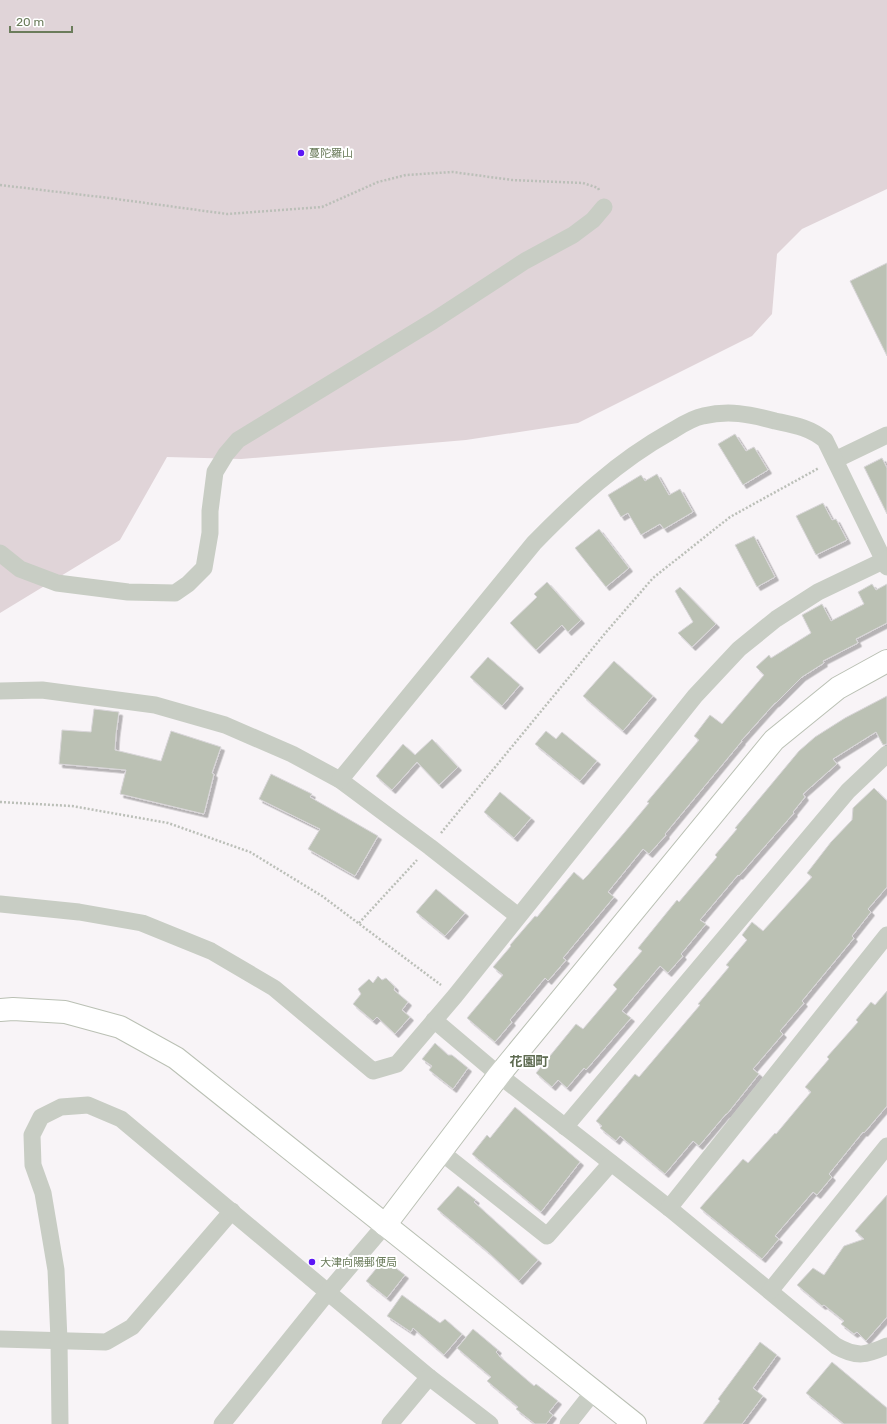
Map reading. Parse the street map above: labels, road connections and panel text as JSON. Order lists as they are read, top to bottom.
{
  "districts": ["花園町"],
  "places": ["蔓陀羅山", "大津向陽郵便局"],
  "scale_bar": "20 m"
}
